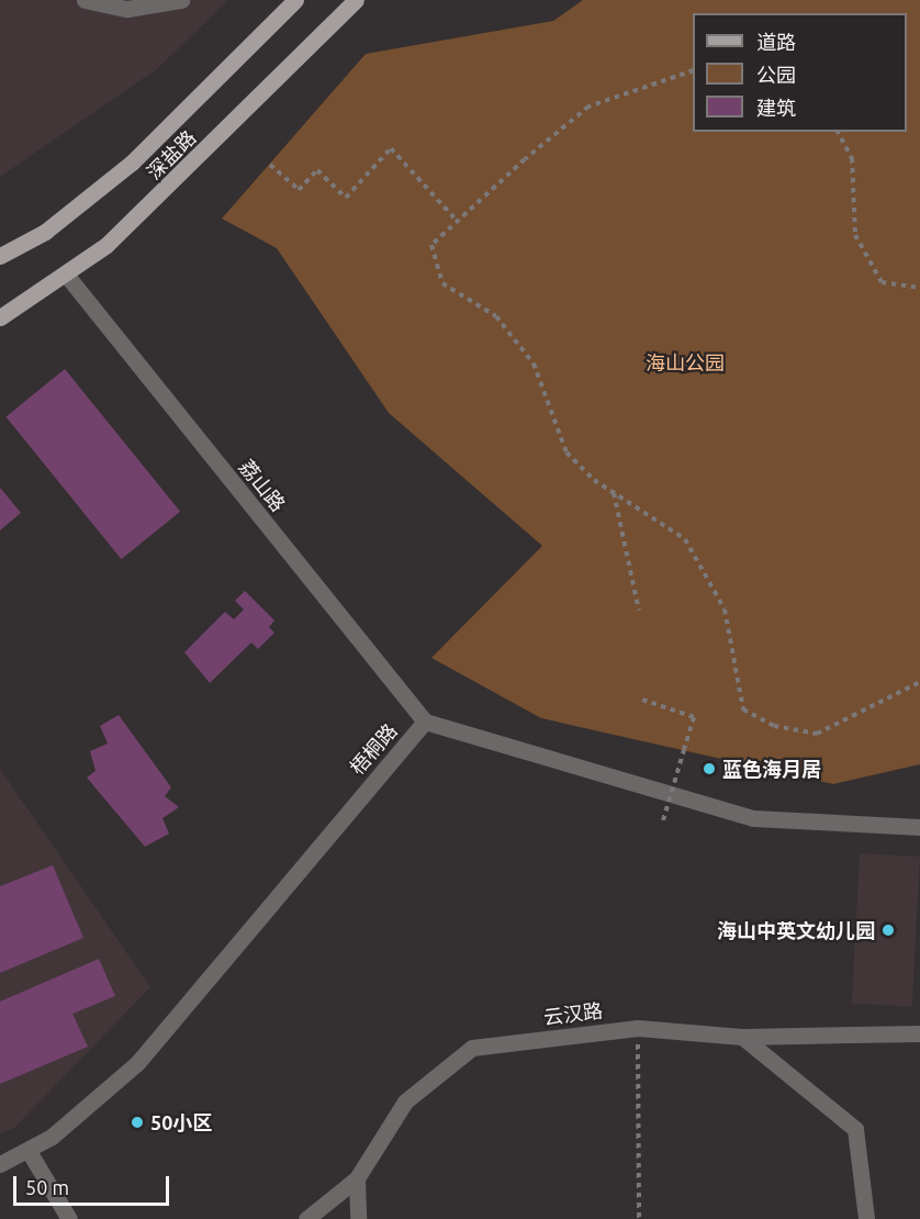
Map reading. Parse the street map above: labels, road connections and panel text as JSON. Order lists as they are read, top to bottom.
{
  "streets": {
    "main road": ["深盐路"],
    "street": ["荔山路", "梧桐路", "云汉路"]
  },
  "crossings": [
    ["深盐路", "荔山路"],
    ["荔山路", "梧桐路"]
  ],
  "parks": ["海山公园"],
  "places": ["蓝色海月居", "海山中英文幼儿园", "50小区"],
  "legend": ["道路", "公园", "建筑"],
  "scale_bar": "50 m"
}
